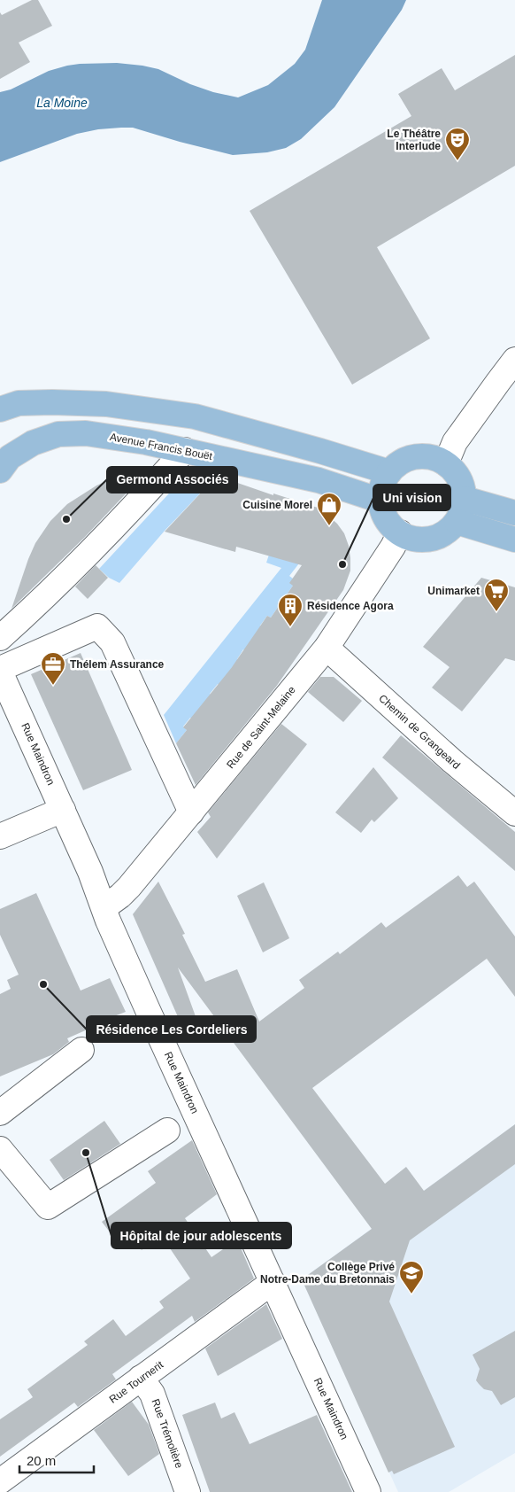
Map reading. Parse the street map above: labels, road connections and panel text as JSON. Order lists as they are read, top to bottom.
{
  "streets": {
    "main road": ["Avenue Francis Bouët"],
    "street": [
      "Rue de Saint-Melaine",
      "Chemin de Grangeard",
      "Rue Maindron",
      "Rue Tournerit",
      "Rue Trémolière"
    ]
  },
  "crossings": [
    ["Avenue Francis Bouët", "Rue de Saint-Melaine"],
    ["Rue de Saint-Melaine", "Chemin de Grangeard"],
    ["Rue de Saint-Melaine", "Rue Maindron"],
    ["Rue Maindron", "Rue Tournerit"],
    ["Rue Tournerit", "Rue Trémolière"]
  ],
  "water": ["La Moine"],
  "places": {
    "theatre": ["Le Théâtre Interlude"],
    "other": [
      "Germond Associés",
      "Uni vision",
      "Résidence Les Cordeliers",
      "Hôpital de jour adolescents"
    ],
    "shop": ["Cuisine Morel"],
    "supermarket": ["Unimarket"],
    "building": ["Résidence Agora"],
    "office": ["Thélem Assurance"],
    "school or university": ["Collège Privé Notre-Dame du Bretonnais"]
  },
  "scale_bar": "20 m"
}
